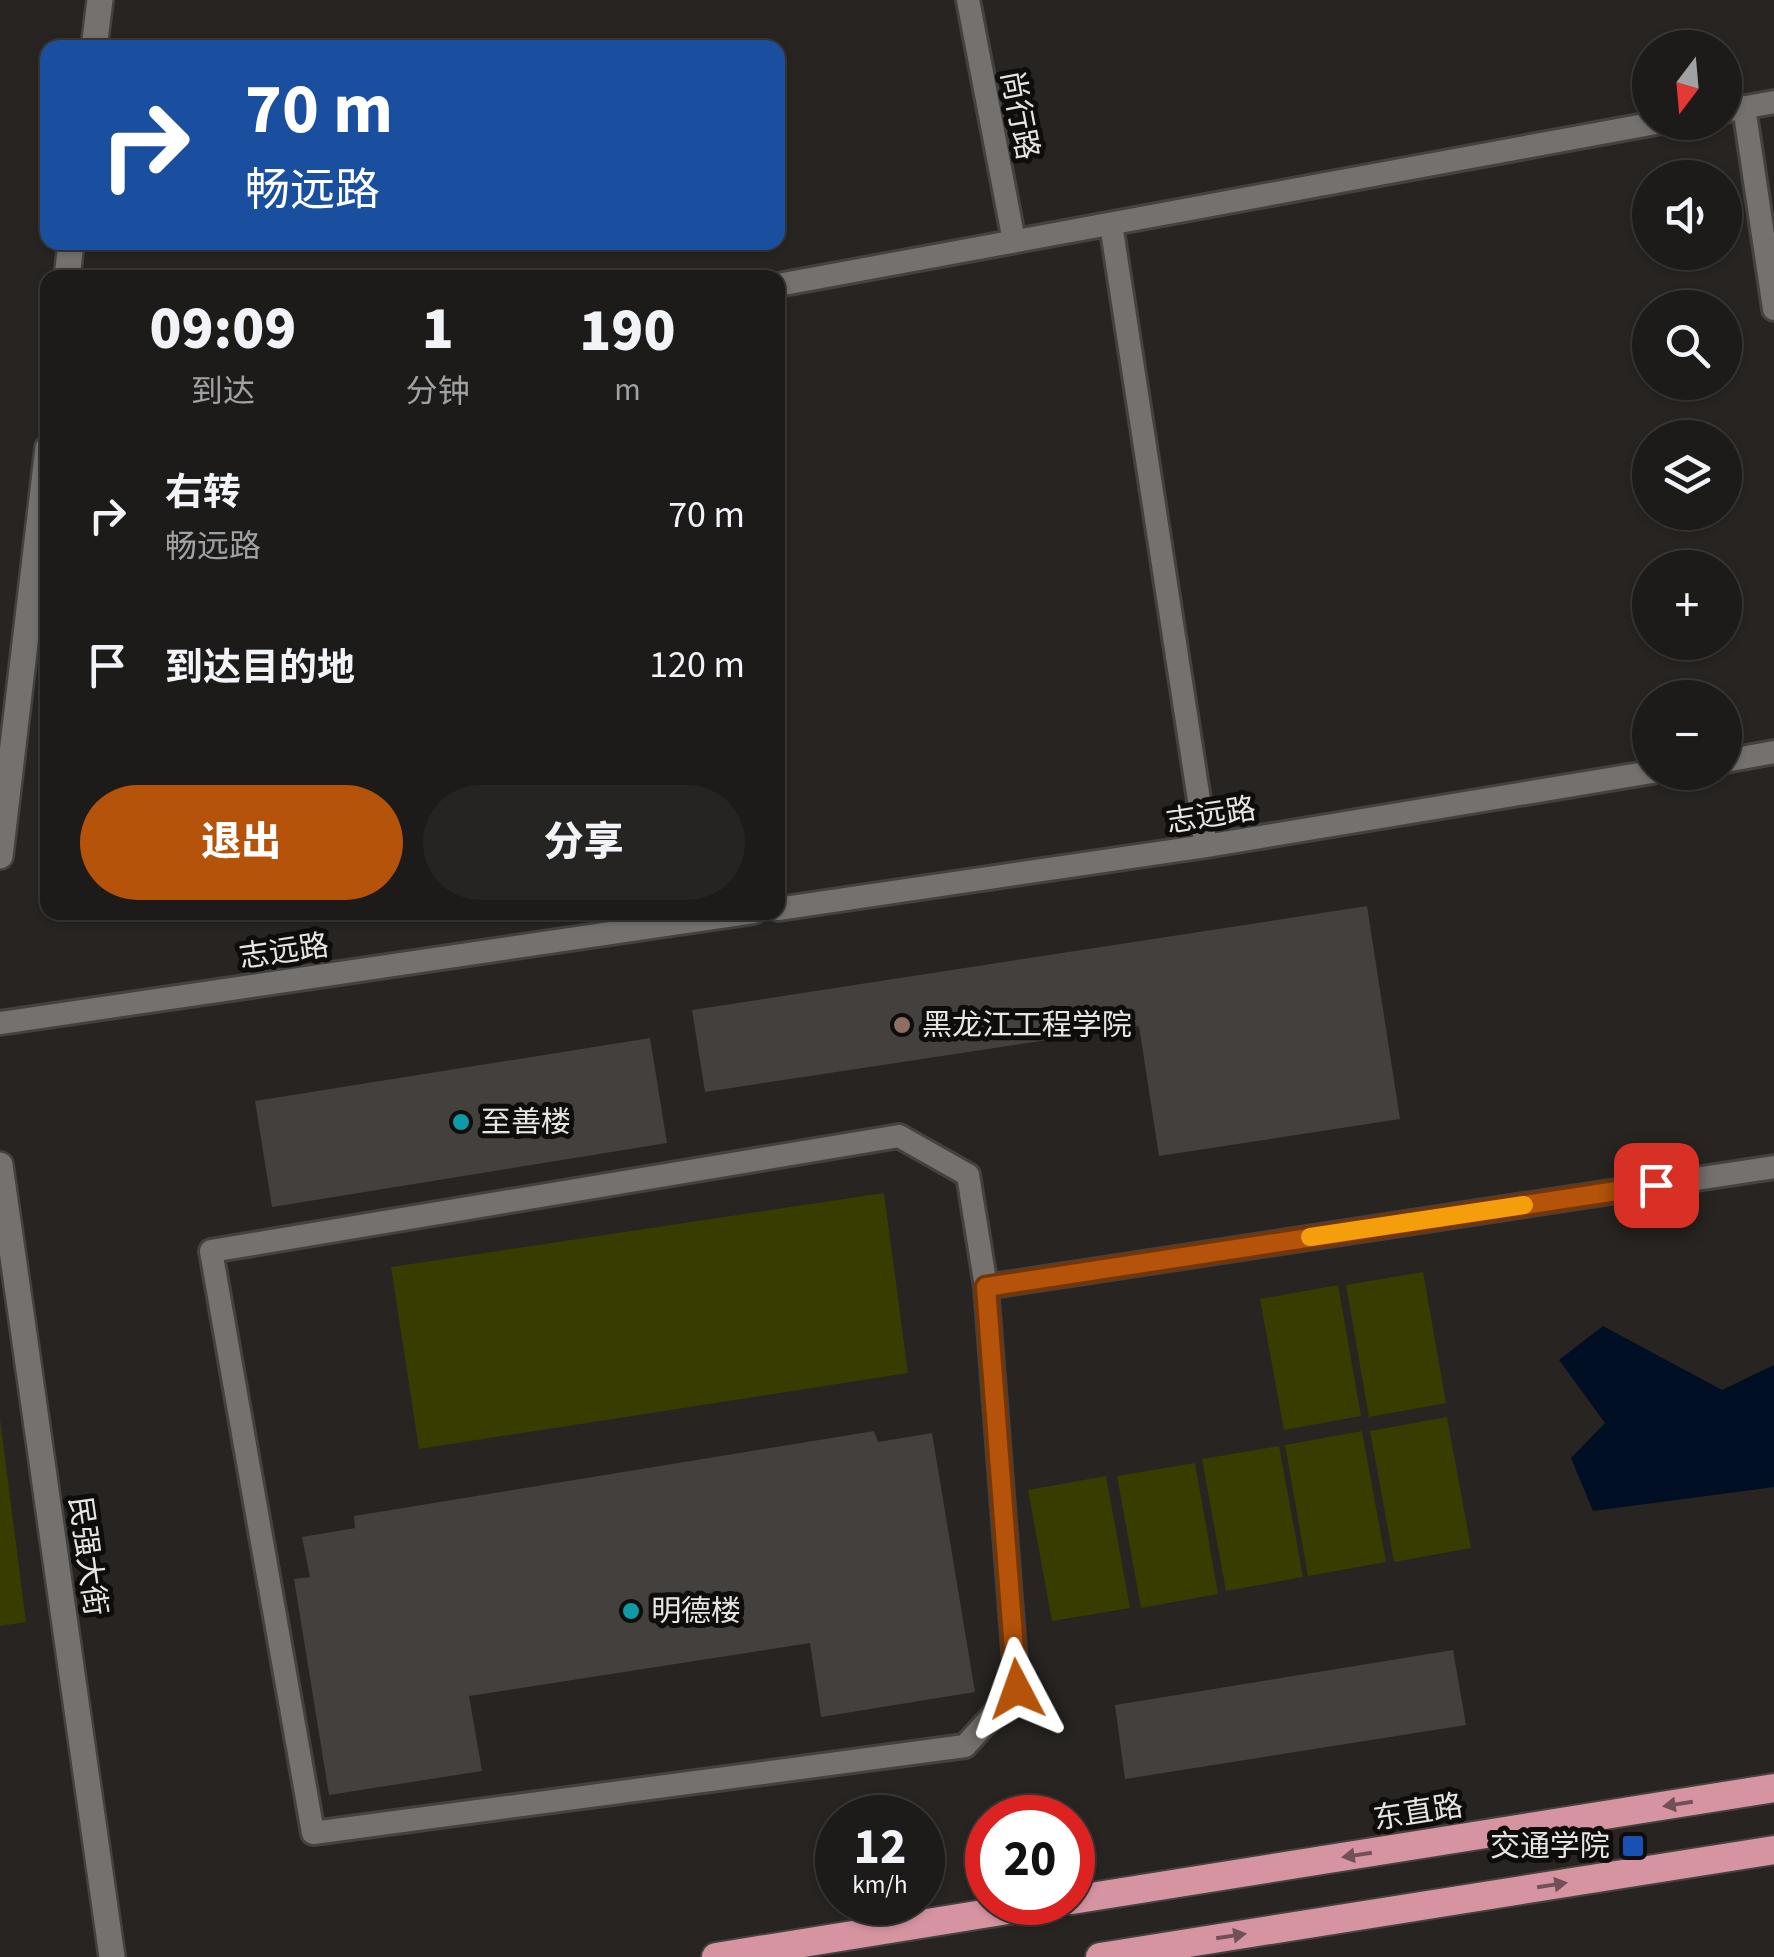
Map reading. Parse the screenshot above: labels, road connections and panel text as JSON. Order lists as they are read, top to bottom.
{
  "streets": {
    "highway": ["东直路"],
    "street": ["民强大街"],
    "lane": ["尚行路", "志远路"]
  },
  "places": {
    "other": ["黑龙江工程学院", "至善楼", "明德楼"],
    "transit": ["交通学院"]
  },
  "north": "bottom",
  "page": {
    "map_buttons": ["+", "−"],
    "turn": ["70 m", "畅远路"],
    "eta": [
      "09:09",
      "到达",
      "1",
      "分钟",
      "190",
      "m"
    ],
    "list": [
      {
        "name": "右转",
        "note": "畅远路",
        "value": "70 m"
      },
      {
        "name": "到达目的地",
        "value": "120 m"
      }
    ],
    "buttons": ["退出", "分享"],
    "speed": "12 km/h",
    "limit": "20"
  }
}
